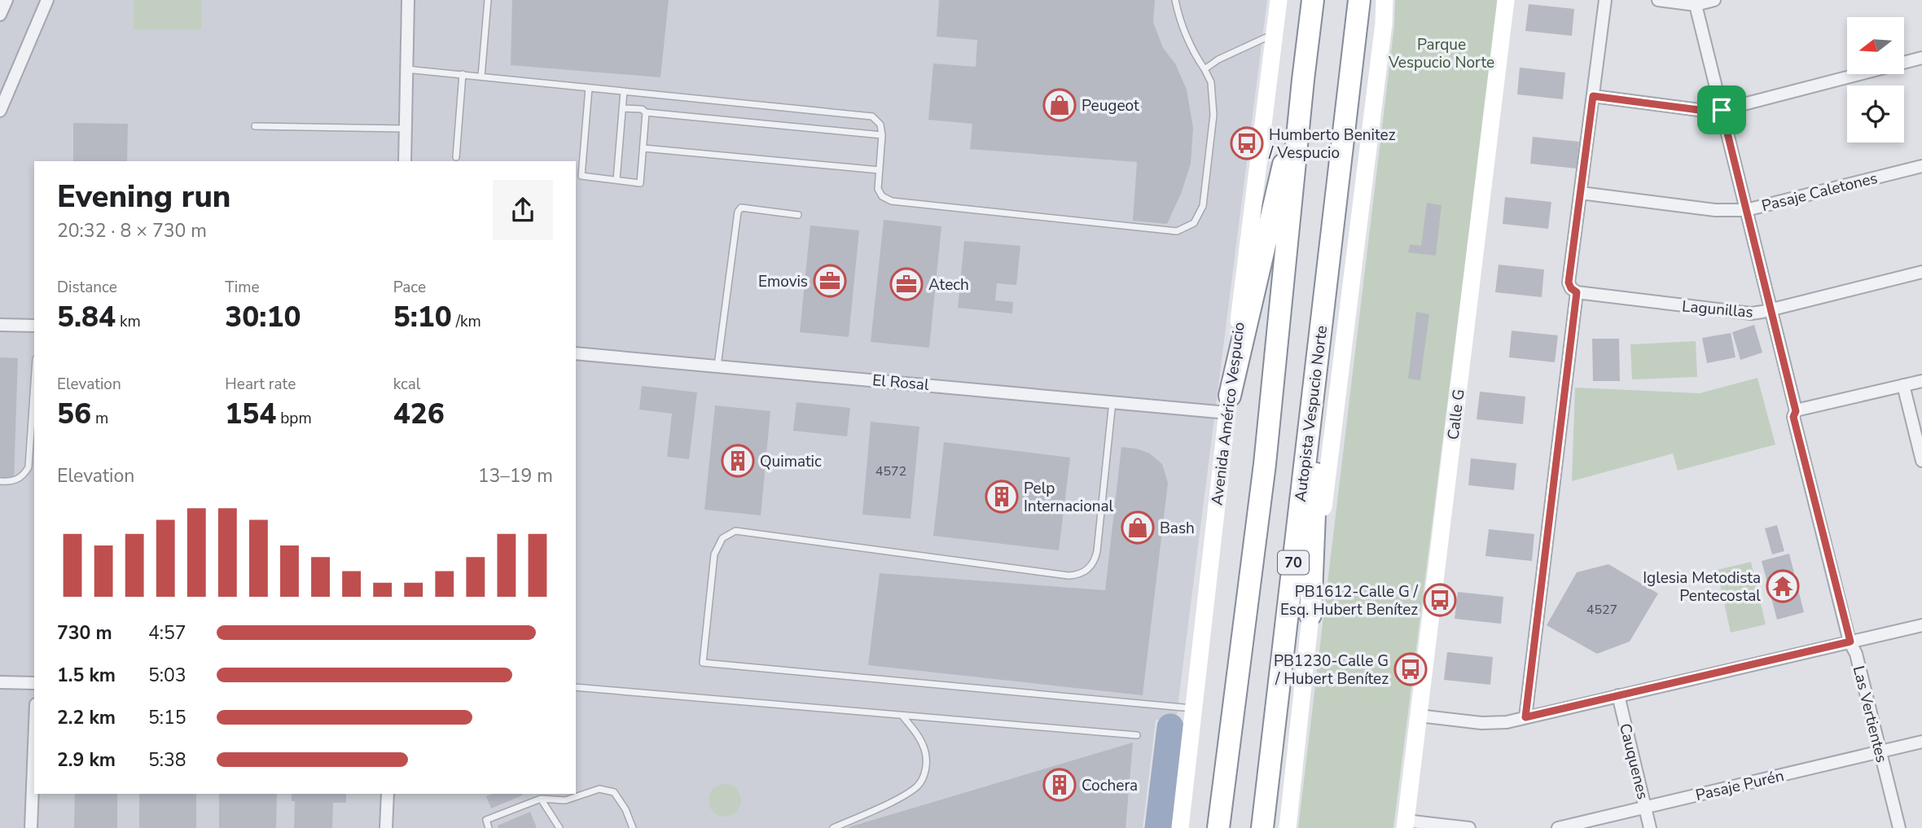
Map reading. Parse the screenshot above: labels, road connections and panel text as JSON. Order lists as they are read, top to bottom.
{
  "streets": {
    "highway": ["Autopista Vespucio Norte", "70"],
    "main road": ["Avenida Américo Vespucio", "Calle G"],
    "street": [
      "Pasaje Caletones",
      "Lagunillas",
      "El Rosal",
      "Las Vertientes",
      "Cauquenes",
      "Pasaje Purén"
    ]
  },
  "crossings": [
    ["Pasaje Caletones", "Las Vertientes"],
    ["Lagunillas", "Las Vertientes"],
    ["El Rosal", "Avenida Américo Vespucio"],
    ["Las Vertientes", "Pasaje Purén"],
    ["Cauquenes", "Pasaje Purén"]
  ],
  "parks": ["Parque Vespucio Norte"],
  "places": {
    "shop": ["Peugeot", "Bash"],
    "bus stop": ["Humberto Benitez / Vespucio", "PB1612-Calle G / Esq. Hubert Benítez", "PB1230-Calle G / Hubert Benítez"],
    "office": ["Emovis", "Atech"],
    "building": ["Quimatic", "Pelp Internacional", "Cochera"],
    "temple": ["Iglesia Metodista Pentecostal"]
  },
  "house_numbers": ["4572", "4527"],
  "north": "left",
  "page": {
    "heading": ["Evening run", "20:32 · 8 × 730 m"],
    "stats": [
      ["Distance", "5.84 km"],
      ["Time", "30:10"],
      ["Pace", "5:10 /km"],
      ["Elevation", "56 m"],
      ["Heart rate", "154 bpm"],
      ["kcal", "426"]
    ],
    "chart": ["Elevation", "13–19 m"],
    "list": [
      {
        "name": "730 m",
        "note": "4:57"
      },
      {
        "name": "1.5 km",
        "note": "5:03"
      },
      {
        "name": "2.2 km",
        "note": "5:15"
      },
      {
        "name": "2.9 km",
        "note": "5:38"
      }
    ]
  }
}
